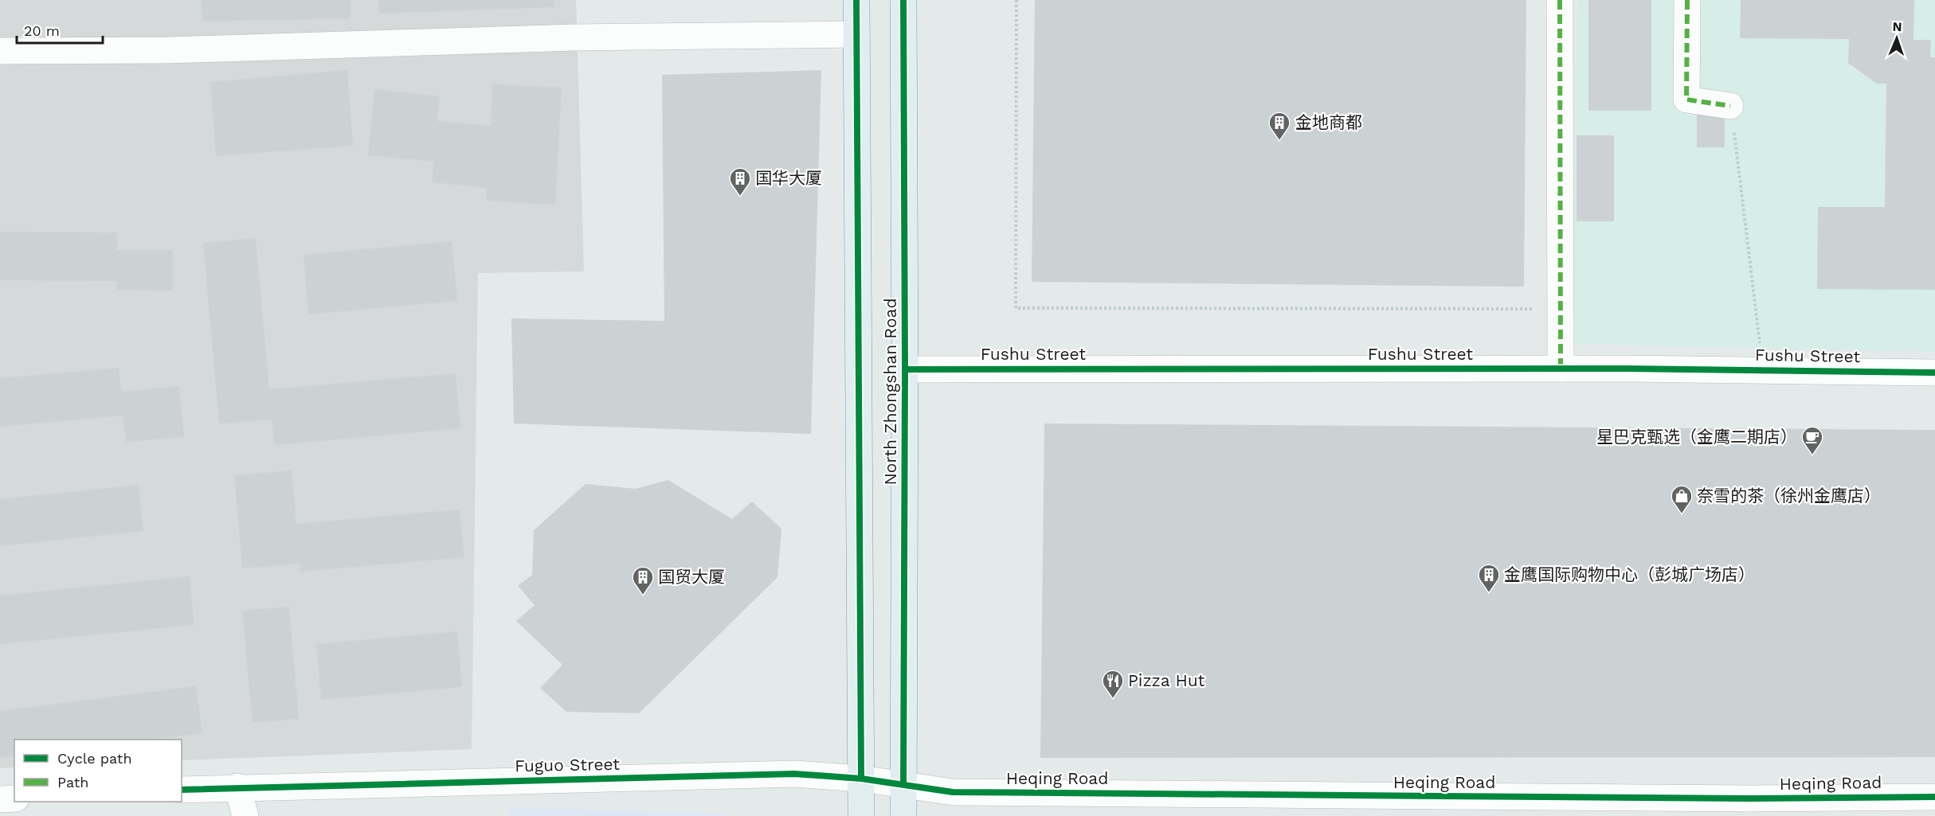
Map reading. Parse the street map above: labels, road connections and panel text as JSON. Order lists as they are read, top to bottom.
{
  "streets": {
    "main road": ["North Zhongshan Road"],
    "street": ["Fushu Street", "Fuguo Street", "Heqing Road"]
  },
  "crossings": [
    ["Fushu Street", "North Zhongshan Road"],
    ["North Zhongshan Road", "Fuguo Street"],
    ["Fuguo Street", "Heqing Road"]
  ],
  "places": {
    "building": [
      "金地商都",
      "国华大厦",
      "金鹰国际购物中心（彭城广场店）",
      "国贸大厦"
    ],
    "cafe": ["星巴克甄选（金鹰二期店）"],
    "shop": ["奈雪的茶（徐州金鹰店）"],
    "restaurant": ["Pizza Hut"]
  },
  "legend": ["Cycle path", "Path"],
  "scale_bar": "20 m",
  "north": "top"
}
